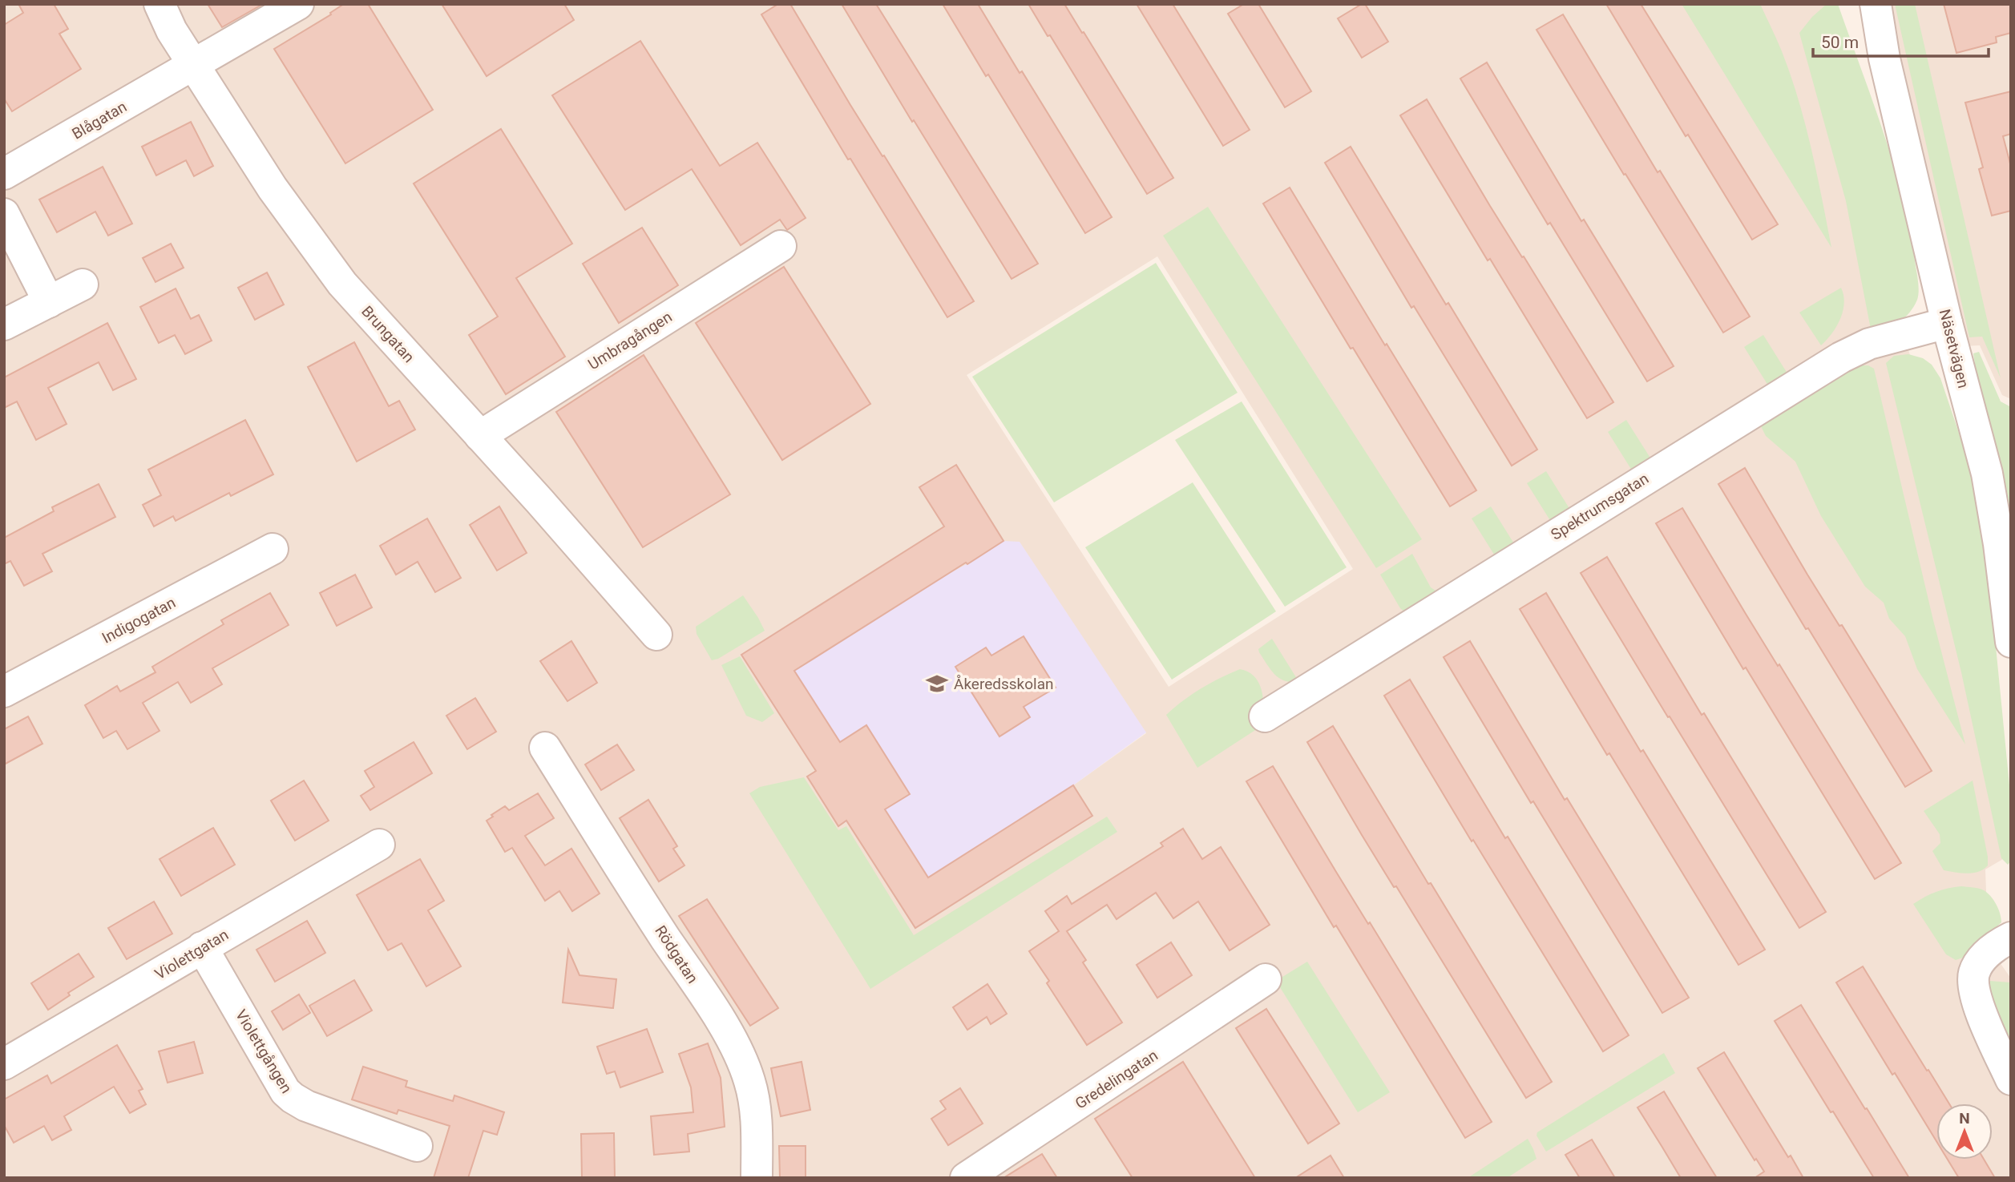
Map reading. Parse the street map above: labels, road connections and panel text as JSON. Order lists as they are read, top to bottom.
{
  "streets": {
    "street": [
      "Blågatan",
      "Brungatan",
      "Umbragången",
      "Näsetvägen",
      "Spektrumsgatan",
      "Indigogatan",
      "Violettgatan",
      "Rödgatan",
      "Violettgången",
      "Gredelingatan"
    ]
  },
  "crossings": [
    ["Blågatan", "Brungatan"],
    ["Brungatan", "Umbragången"],
    ["Näsetvägen", "Spektrumsgatan"],
    ["Violettgatan", "Violettgången"]
  ],
  "places": {
    "school or university": ["Åkeredsskolan"]
  },
  "scale_bar": "50 m",
  "north": "top"
}
